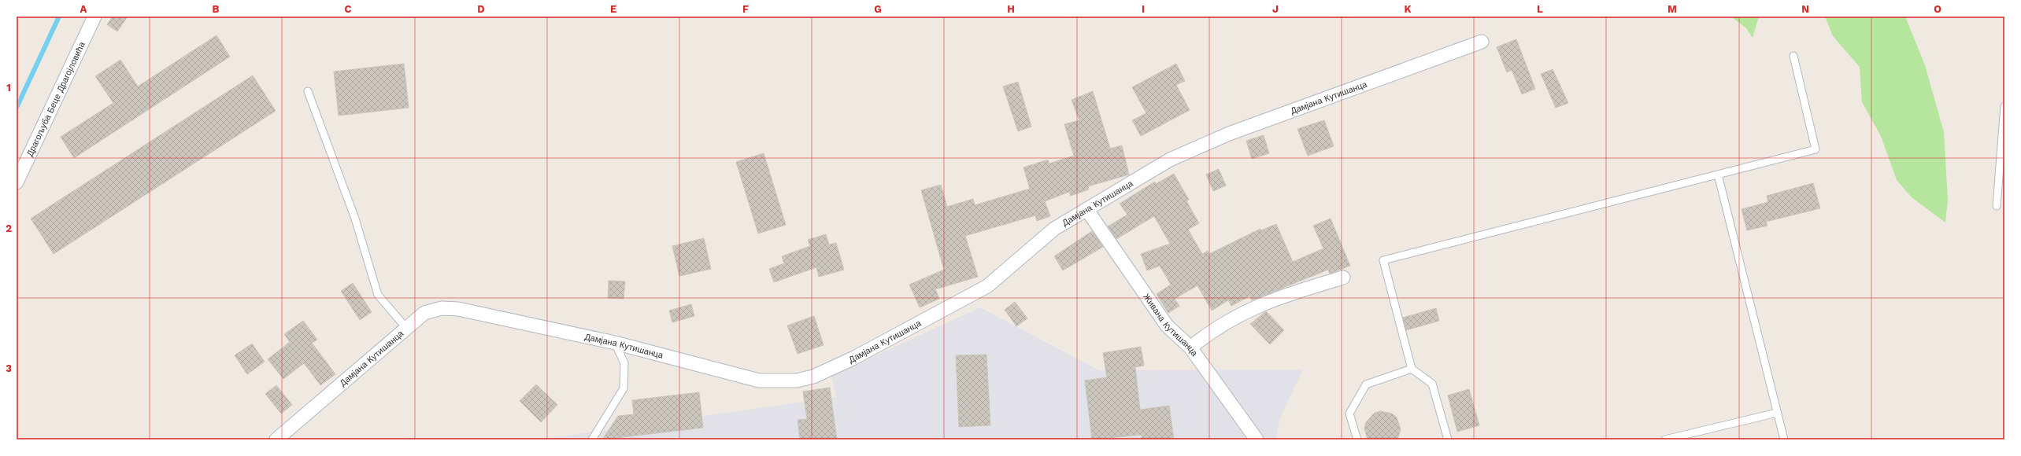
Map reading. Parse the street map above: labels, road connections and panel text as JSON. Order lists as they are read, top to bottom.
{
  "streets": {
    "street": ["Дамјана Кутишанца", "Драгољуба Беце Драгојловића", "Живана Кутишанца"]
  },
  "crossings": [
    ["Дамјана Кутишанца", "Живана Кутишанца"]
  ],
  "grid": {
    "columns": [
      "A",
      "B",
      "C",
      "D",
      "E",
      "F",
      "G",
      "H",
      "I",
      "J",
      "K",
      "L",
      "M",
      "N",
      "O"
    ],
    "rows": ["1", "2", "3"]
  }
}
